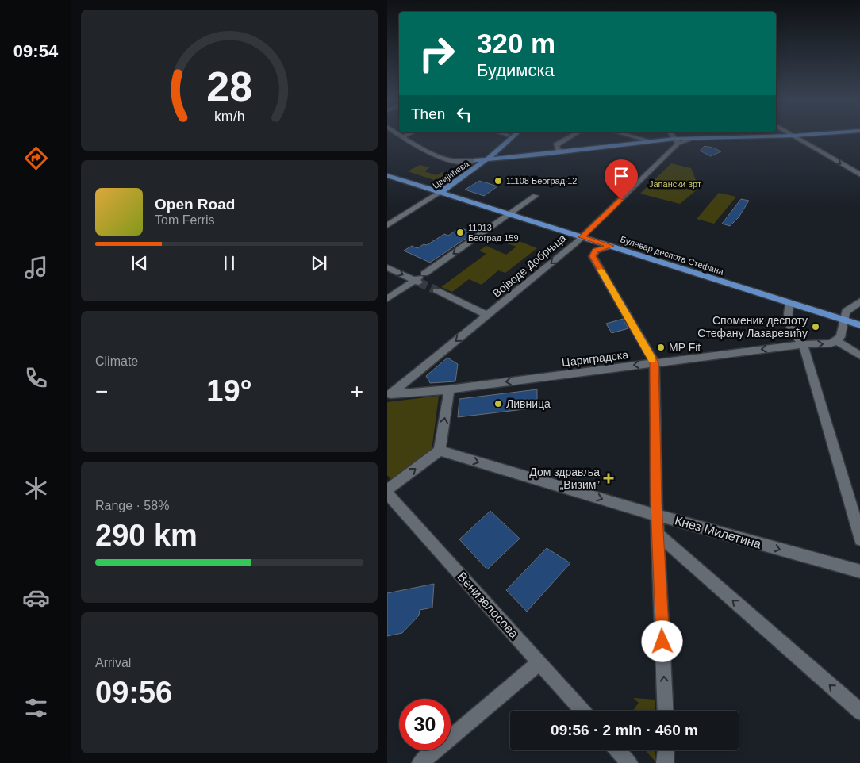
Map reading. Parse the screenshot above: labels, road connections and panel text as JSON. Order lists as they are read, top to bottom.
{
  "streets": {
    "main road": ["Цвијићева", "Булевар деспота Стефана"],
    "street": [
      "Војводе Добрњца",
      "Цариградска",
      "Кнез Милетина",
      "Венизелосова"
    ]
  },
  "crossings": [
    ["Цвијићева", "Булевар деспота Стефана"],
    ["Булевар деспота Стефана", "Војводе Добрњца"],
    ["Војводе Добрњца", "Цариградска"]
  ],
  "one_way": ["Цариградска"],
  "parks": ["Јапански врт"],
  "places": {
    "other": [
      "11108 Београд 12",
      "11013 Београд 159",
      "Споменик деспоту Стефану Лазаревићу",
      "MP Fit",
      "Ливница"
    ],
    "health": ["Дом здравља „Визим”"]
  },
  "page": {
    "tabs": "09:54",
    "turn": ["320 m", "Будимска"],
    "then": "Then",
    "song": ["Open Road", "Tom Ferris"],
    "tile": [
      "Climate",
      ["Range · 58%", "290 km"],
      ["Arrival", "09:56"]
    ],
    "heat": ["−", "19°", "+"],
    "limit": "30",
    "trip": "09:56 · 2 min · 460 m",
    "gauge": ["28", "km/h"]
  }
}
